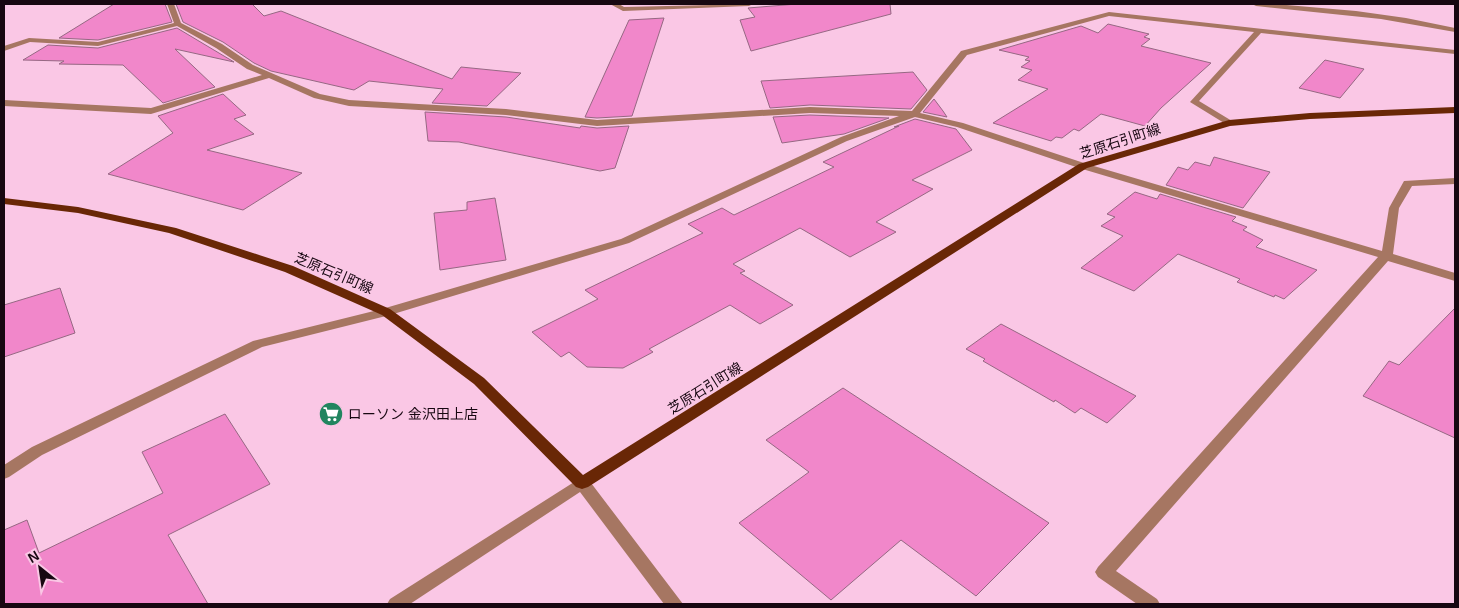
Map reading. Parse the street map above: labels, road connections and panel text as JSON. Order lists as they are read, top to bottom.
{
  "streets": {
    "main road": ["芝原石引町線"]
  },
  "places": {
    "supermarket": ["ローソン 金沢田上店"]
  },
  "north": "top left"
}
